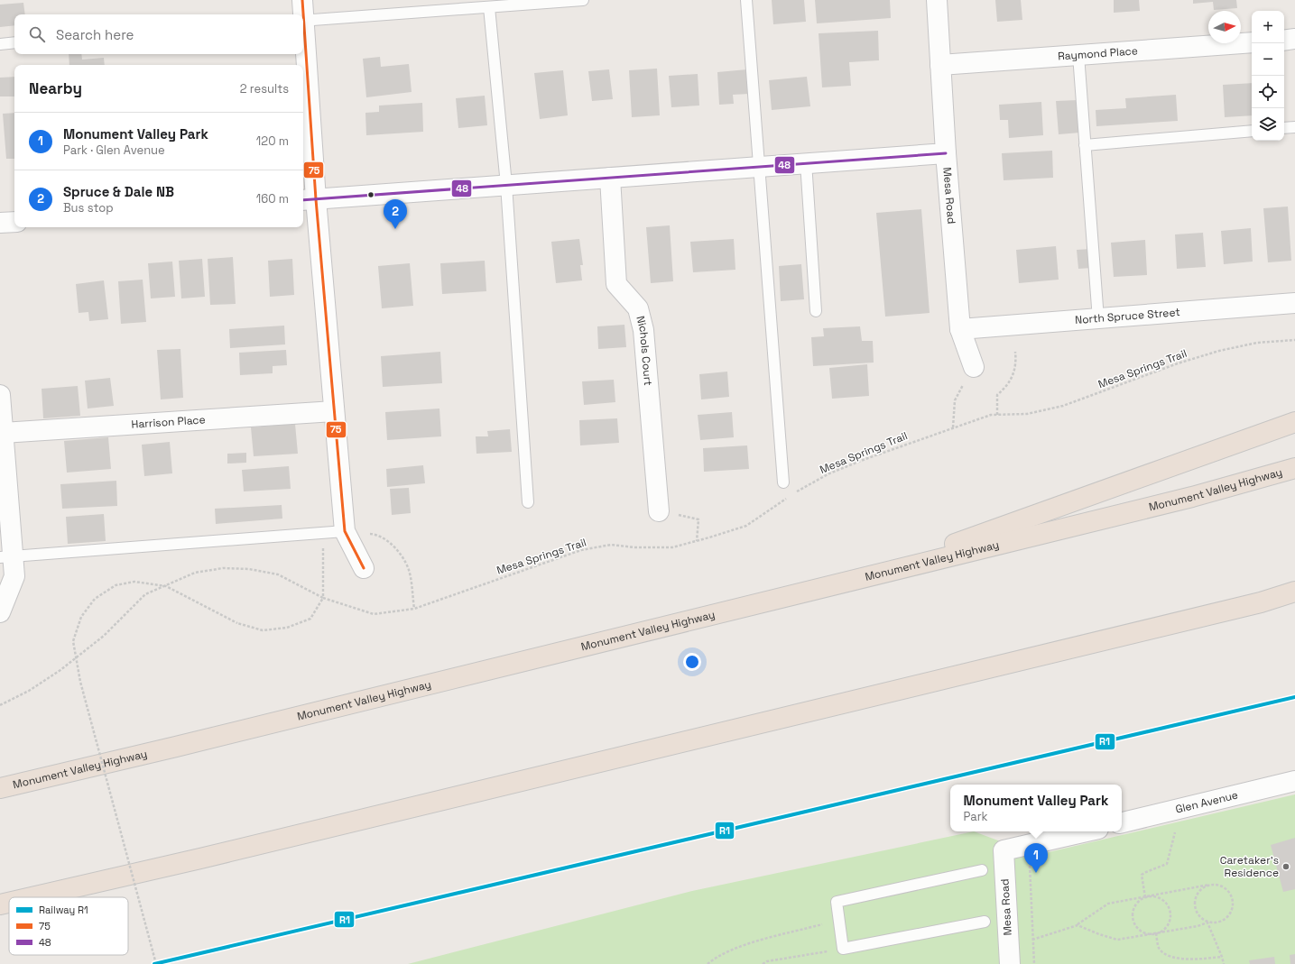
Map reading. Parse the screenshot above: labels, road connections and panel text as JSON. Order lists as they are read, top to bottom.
{
  "streets": {
    "highway": ["Monument Valley Highway"],
    "street": [
      "Raymond Place",
      "Mesa Road",
      "North Spruce Street",
      "Nichols Court",
      "Harrison Place",
      "Glen Avenue"
    ],
    "path": ["Mesa Springs Trail"]
  },
  "crossings": [
    ["Raymond Place", "Mesa Road"],
    ["Mesa Road", "North Spruce Street"]
  ],
  "places": ["Caretaker's Residence"],
  "lines": ["transit line 75", "transit line 48", "rail line R1"],
  "legend": ["Railway R1", "75", "48"],
  "north": "right",
  "page": {
    "map_buttons": ["+", "−"],
    "search": "Search here",
    "heading": ["Nearby", "2 results"],
    "list": [
      {
        "mark": "1",
        "name": "Monument Valley Park",
        "note": "Park · Glen Avenue",
        "value": "120 m"
      },
      {
        "mark": "2",
        "name": "Spruce & Dale NB",
        "note": "Bus stop",
        "value": "160 m"
      }
    ],
    "pins": ["2", "1"],
    "popup": ["Monument Valley Park", "Park"]
  }
}
